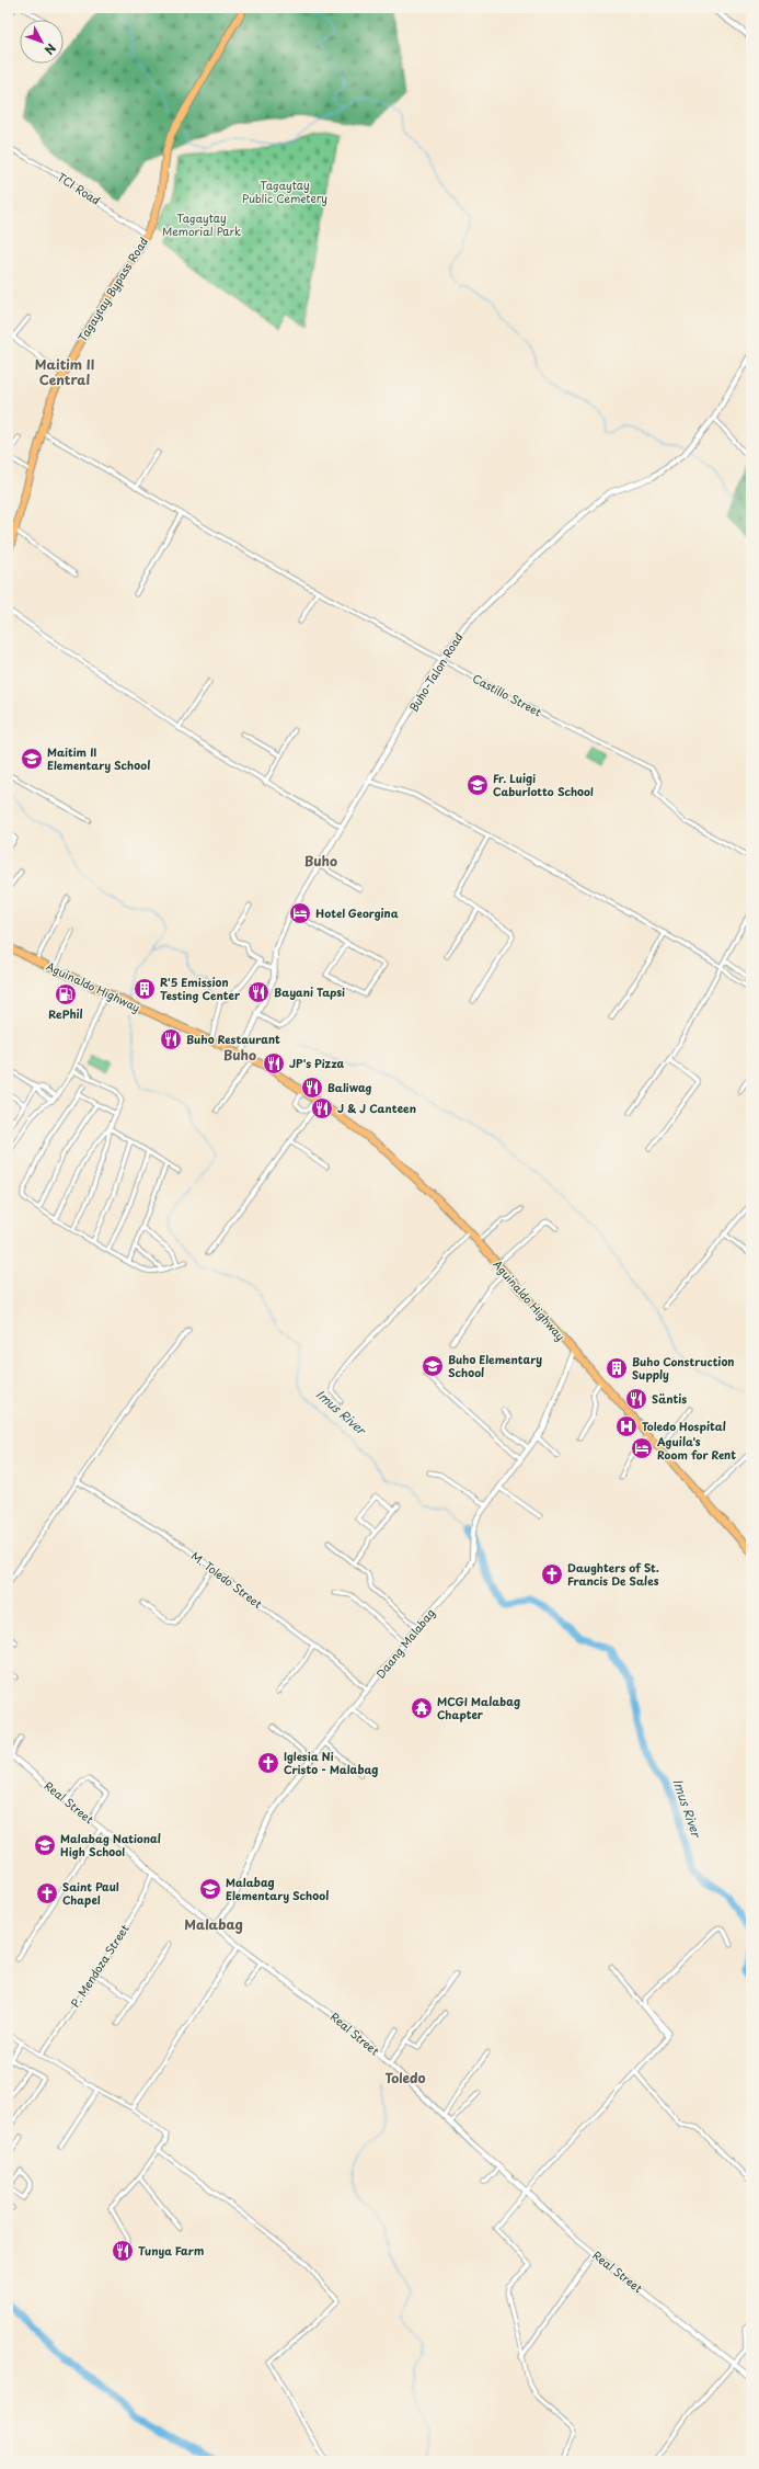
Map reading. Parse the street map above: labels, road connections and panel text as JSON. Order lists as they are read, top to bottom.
{
  "streets": {
    "main road": ["Tagaytay Bypass Road", "Aguinaldo Highway"],
    "street": [
      "TCI Road",
      "Buho-Talon Road",
      "Castillo Street",
      "M. Toledo Street",
      "Daang Malabag",
      "Real Street",
      "P. Mendoza Street"
    ]
  },
  "crossings": [
    ["TCI Road", "Tagaytay Bypass Road"],
    ["Tagaytay Bypass Road", "Castillo Street"],
    ["Buho-Talon Road", "Castillo Street"],
    ["Buho-Talon Road", "Aguinaldo Highway"],
    ["Aguinaldo Highway", "Daang Malabag"],
    ["M. Toledo Street", "Daang Malabag"],
    ["Daang Malabag", "Real Street"],
    ["Real Street", "P. Mendoza Street"]
  ],
  "districts": [
    "Maitim II Central",
    "Buho",
    "Buho",
    "Malabag",
    "Toledo"
  ],
  "water": ["Imus River"],
  "parks": ["Tagaytay Public Cemetery", "Tagaytay Memorial Park"],
  "places": {
    "school or university": [
      "Maitim II Elementary School",
      "Fr. Luigi Caburlotto School",
      "Buho Elementary School",
      "Malabag National High School",
      "Malabag Elementary School"
    ],
    "hotel": ["Hotel Georgina", "Aguila's Room for Rent"],
    "building": ["R'5 Emission Testing Center", "Buho Construction Supply"],
    "restaurant": [
      "Bayani Tapsi",
      "Buho Restaurant",
      "JP's Pizza",
      "Baliwag",
      "J & J Canteen",
      "Säntis",
      "Tunya Farm"
    ],
    "fuel station": ["RePhil"],
    "hospital": ["Toledo Hospital"],
    "church": ["Daughters of St. Francis De Sales", "Iglesia Ni Cristo - Malabag", "Saint Paul Chapel"],
    "temple": ["MCGI Malabag Chapter"]
  },
  "north": "bottom right"
}
